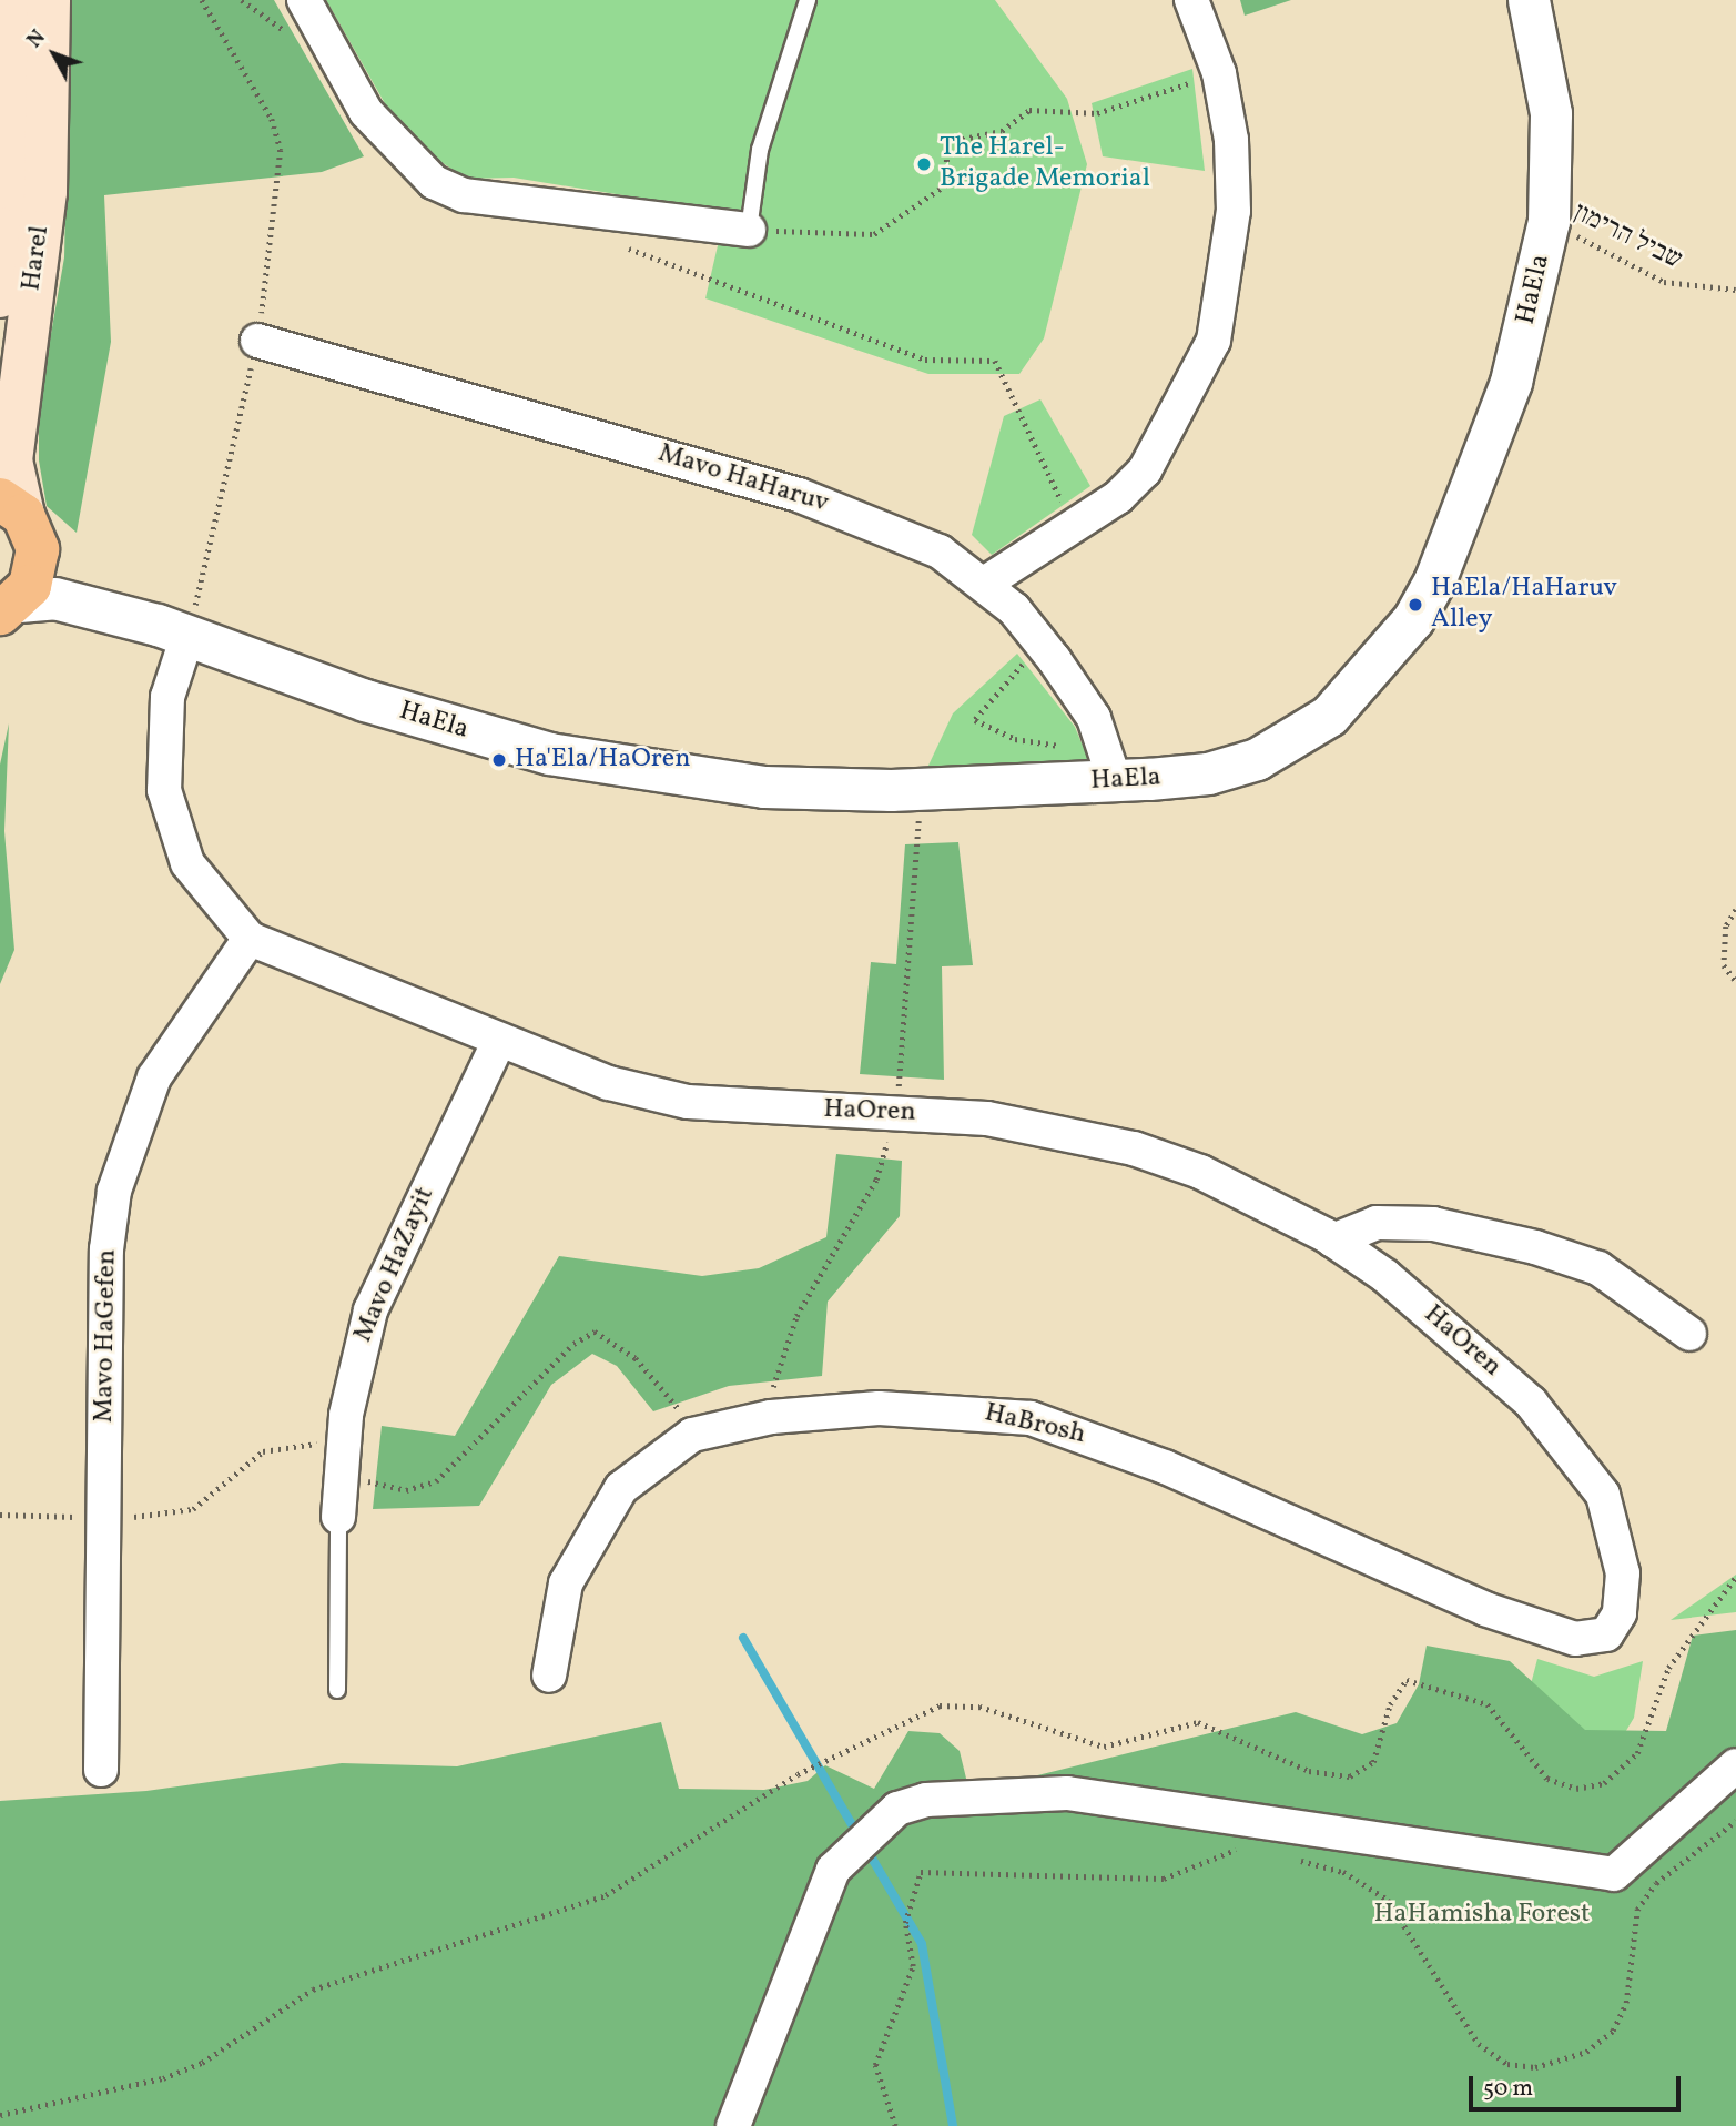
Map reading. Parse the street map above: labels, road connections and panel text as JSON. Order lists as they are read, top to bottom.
{
  "streets": {
    "main road": ["Harel"],
    "street": [
      "HaEla",
      "Mavo HaHaruv",
      "HaOren",
      "Mavo HaZayit",
      "Mavo HaGefen",
      "HaBrosh"
    ],
    "path": ["שביל הרימון"]
  },
  "crossings": [
    ["שביל הרימון", "HaEla"],
    ["Harel", "HaEla"],
    ["HaEla", "Mavo HaHaruv"],
    ["HaEla", "HaOren"],
    ["HaOren", "Mavo HaZayit"],
    ["HaOren", "Mavo HaGefen"],
    ["HaOren", "HaBrosh"]
  ],
  "parks": ["HaHamisha Forest"],
  "places": ["The Harel- Brigade Memorial", "HaEla/HaHaruv Alley", "Ha'Ela/HaOren"],
  "scale_bar": "50 m",
  "north": "top left"
}
